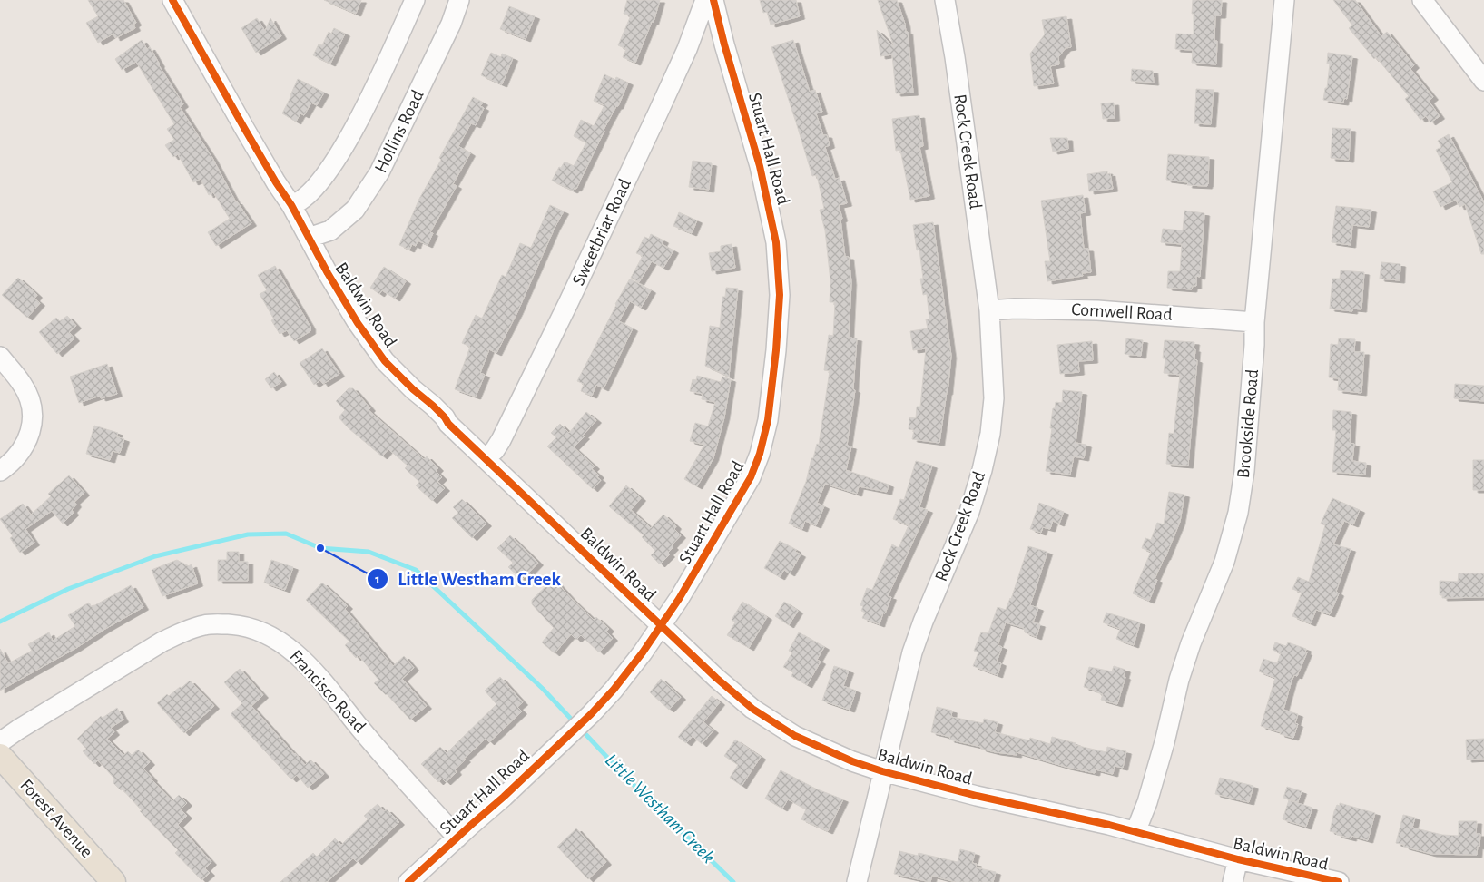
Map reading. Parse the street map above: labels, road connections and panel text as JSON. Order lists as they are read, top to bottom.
{
  "streets": {
    "main road": ["Forest Avenue"],
    "street": [
      "Hollins Road",
      "Stuart Hall Road",
      "Rock Creek Road",
      "Sweetbriar Road",
      "Baldwin Road",
      "Cornwell Road",
      "Brookside Road",
      "Francisco Road"
    ]
  },
  "crossings": [
    ["Hollins Road", "Baldwin Road"],
    ["Stuart Hall Road", "Baldwin Road"],
    ["Stuart Hall Road", "Francisco Road"],
    ["Rock Creek Road", "Baldwin Road"],
    ["Rock Creek Road", "Cornwell Road"],
    ["Sweetbriar Road", "Baldwin Road"],
    ["Baldwin Road", "Brookside Road"],
    ["Cornwell Road", "Brookside Road"]
  ],
  "water": ["Little Westham Creek"],
  "places": ["Little Westham Creek"]
}
